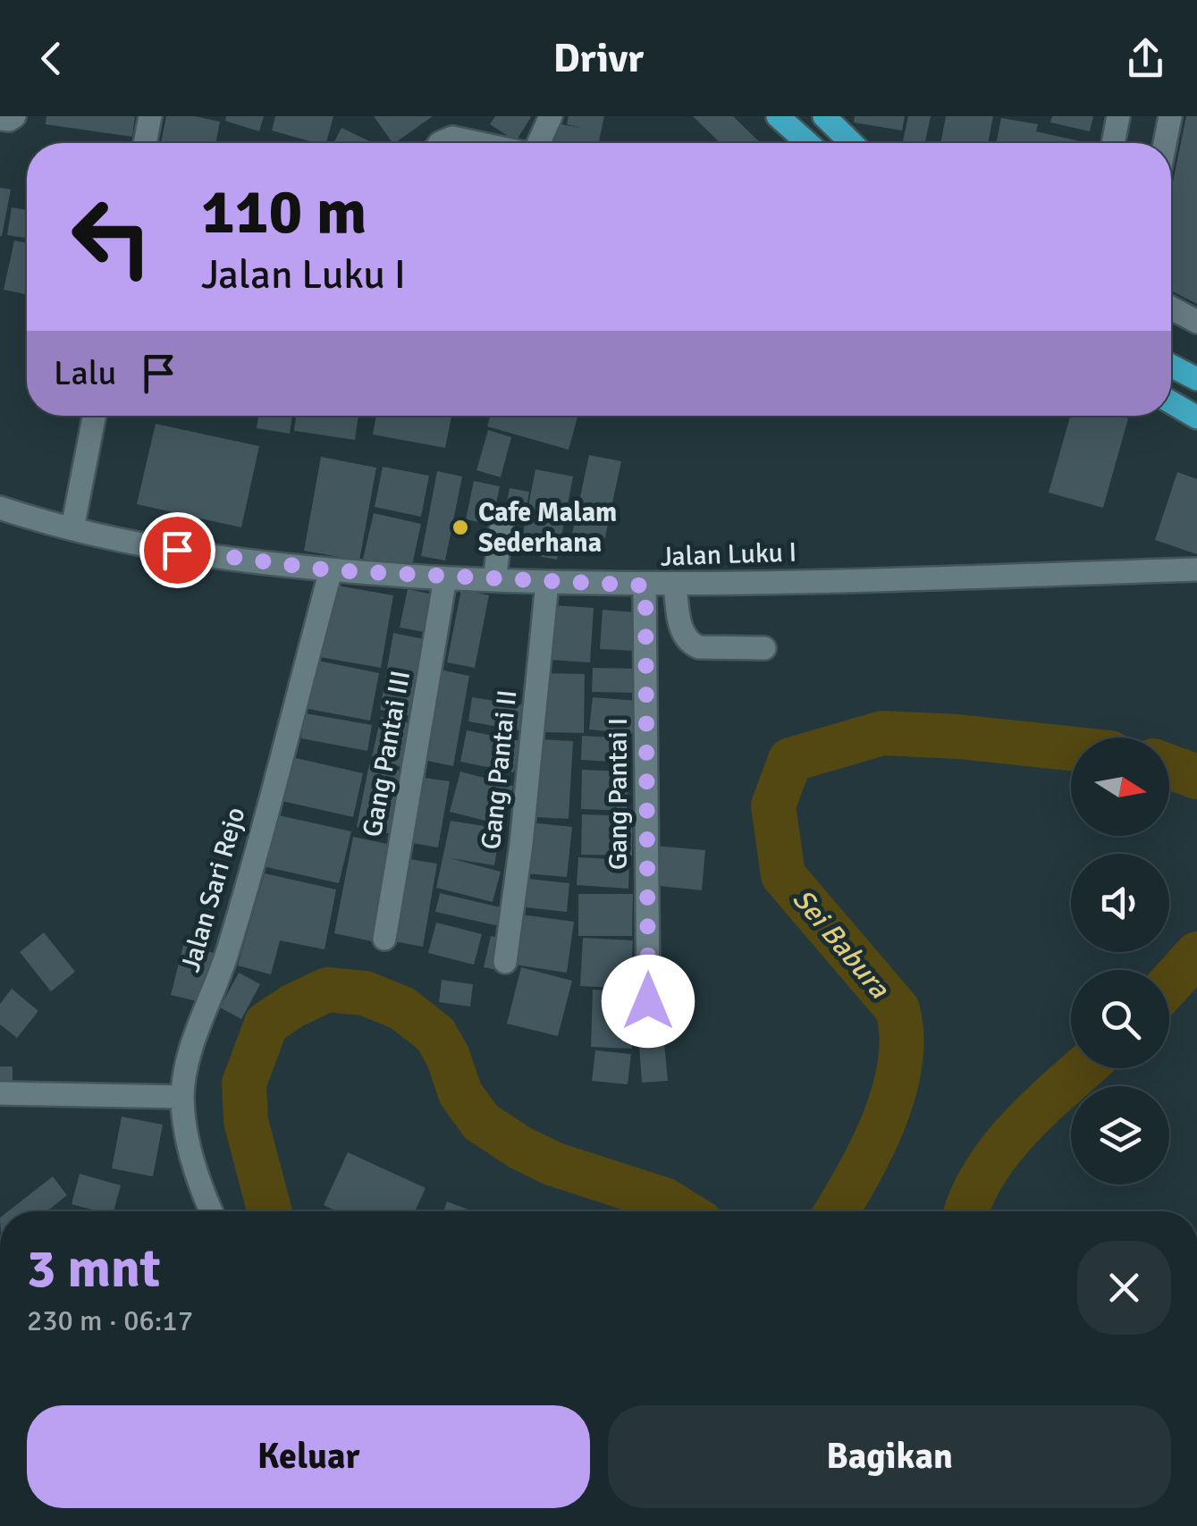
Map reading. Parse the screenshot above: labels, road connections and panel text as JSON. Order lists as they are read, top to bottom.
{
  "streets": {
    "street": [
      "Jalan Luku I",
      "Gang Pantai III",
      "Gang Pantai II",
      "Gang Pantai I",
      "Jalan Sari Rejo"
    ]
  },
  "crossings": [
    ["Jalan Luku I", "Gang Pantai III"],
    ["Jalan Luku I", "Gang Pantai II"],
    ["Jalan Luku I", "Gang Pantai I"],
    ["Jalan Luku I", "Jalan Sari Rejo"]
  ],
  "water": ["Sei Babura"],
  "places": ["Cafe Malam Sederhana"],
  "north": "right",
  "page": {
    "header": "Drivr",
    "turn": ["110 m", "Jalan Luku I"],
    "then": "Lalu",
    "heading": ["3 mnt", "230 m · 06:17"],
    "buttons": ["Keluar", "Bagikan"]
  }
}
